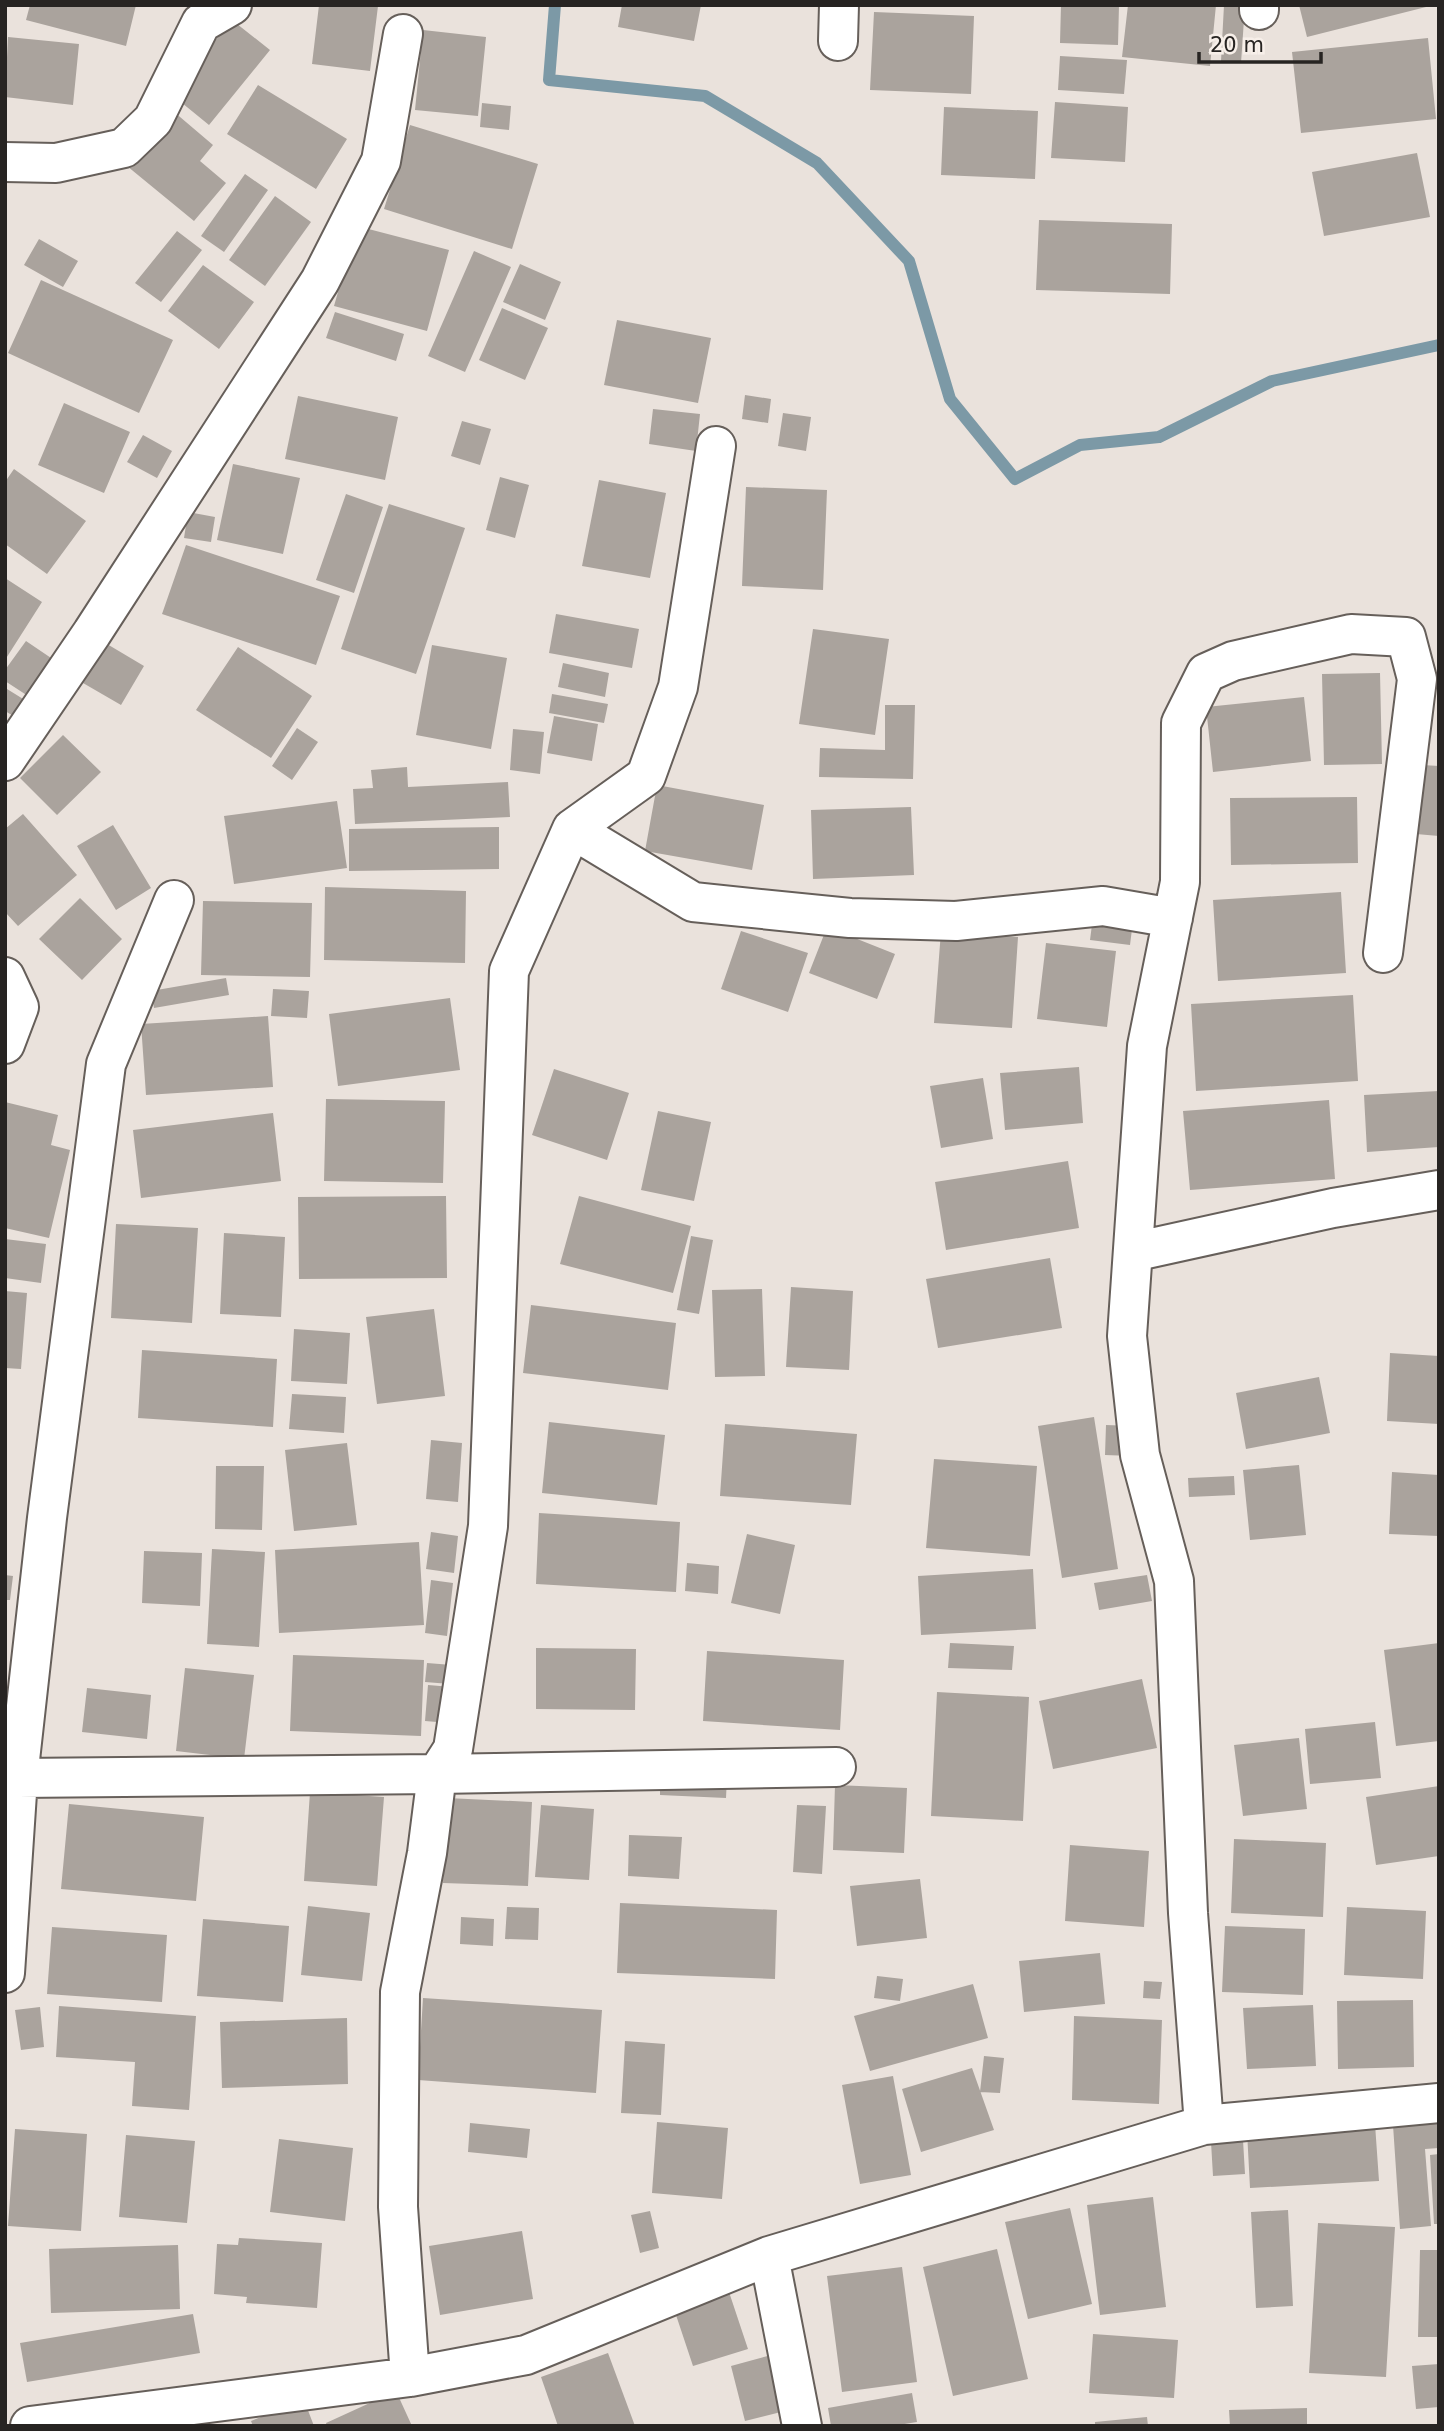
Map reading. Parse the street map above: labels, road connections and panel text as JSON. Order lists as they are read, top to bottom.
{
  "scale_bar": "20 m"
}
